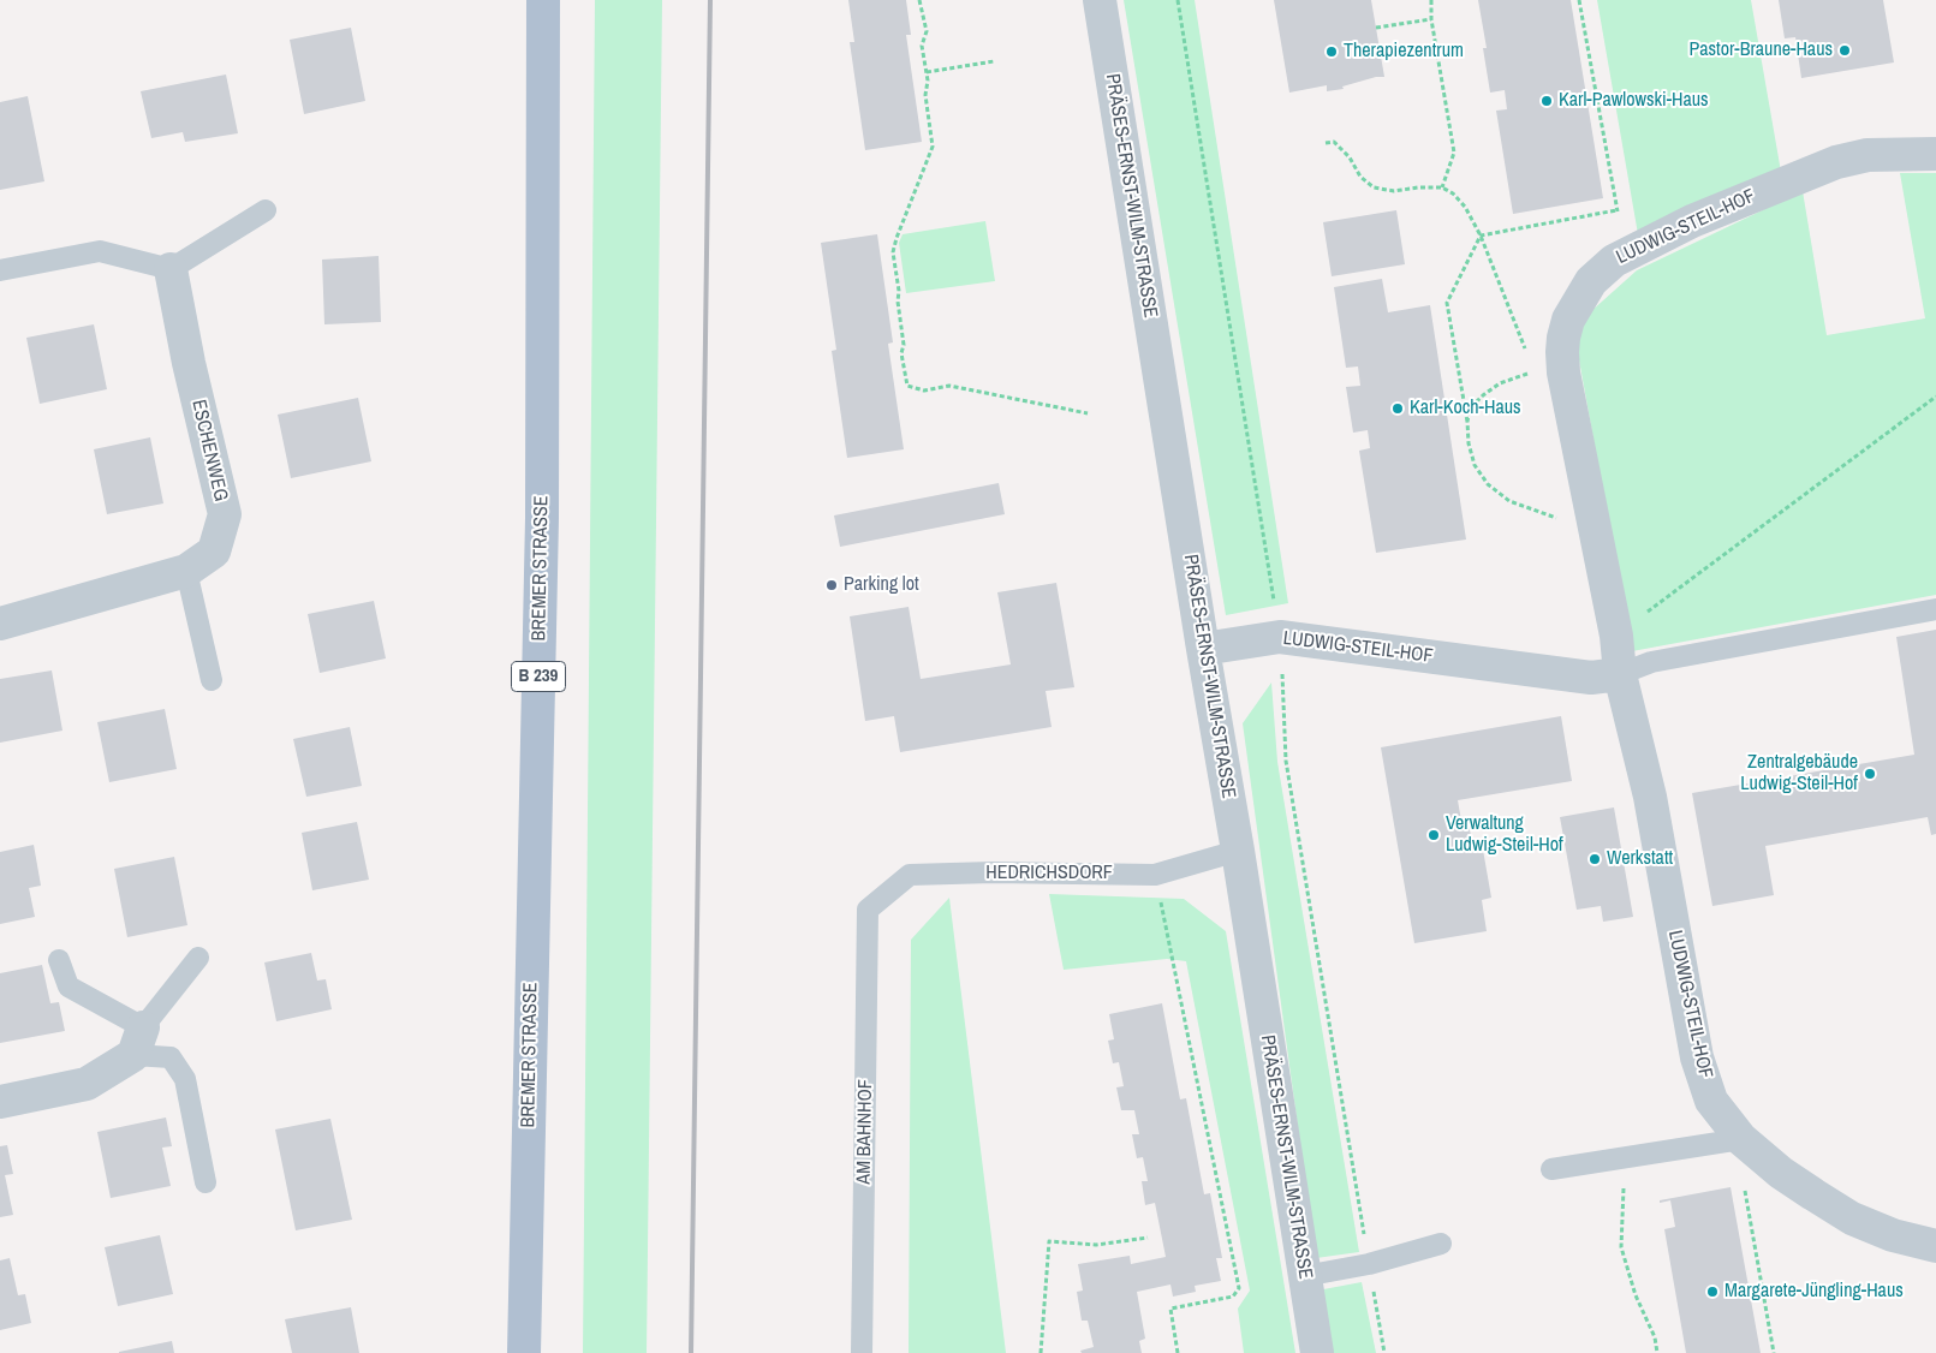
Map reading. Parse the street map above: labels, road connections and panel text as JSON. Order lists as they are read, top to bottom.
{
  "streets": {
    "main road": ["BREMER STRASSE", "B 239"],
    "street": ["PRÄSES-ERNST-WILM-STRASSE", "LUDWIG-STEIL-HOF", "ESCHENWEG"],
    "lane": ["HEDRICHSDORF", "AM BAHNHOF"]
  },
  "crossings": [
    ["PRÄSES-ERNST-WILM-STRASSE", "LUDWIG-STEIL-HOF"],
    ["PRÄSES-ERNST-WILM-STRASSE", "HEDRICHSDORF"],
    ["HEDRICHSDORF", "AM BAHNHOF"]
  ],
  "places": [
    "Pastor-Braune-Haus",
    "Therapiezentrum",
    "Karl-Pawlowski-Haus",
    "Karl-Koch-Haus",
    "Parking lot",
    "Zentralgebäude Ludwig-Steil-Hof",
    "Verwaltung Ludwig-Steil-Hof",
    "Werkstatt",
    "Margarete-Jüngling-Haus"
  ]
}
